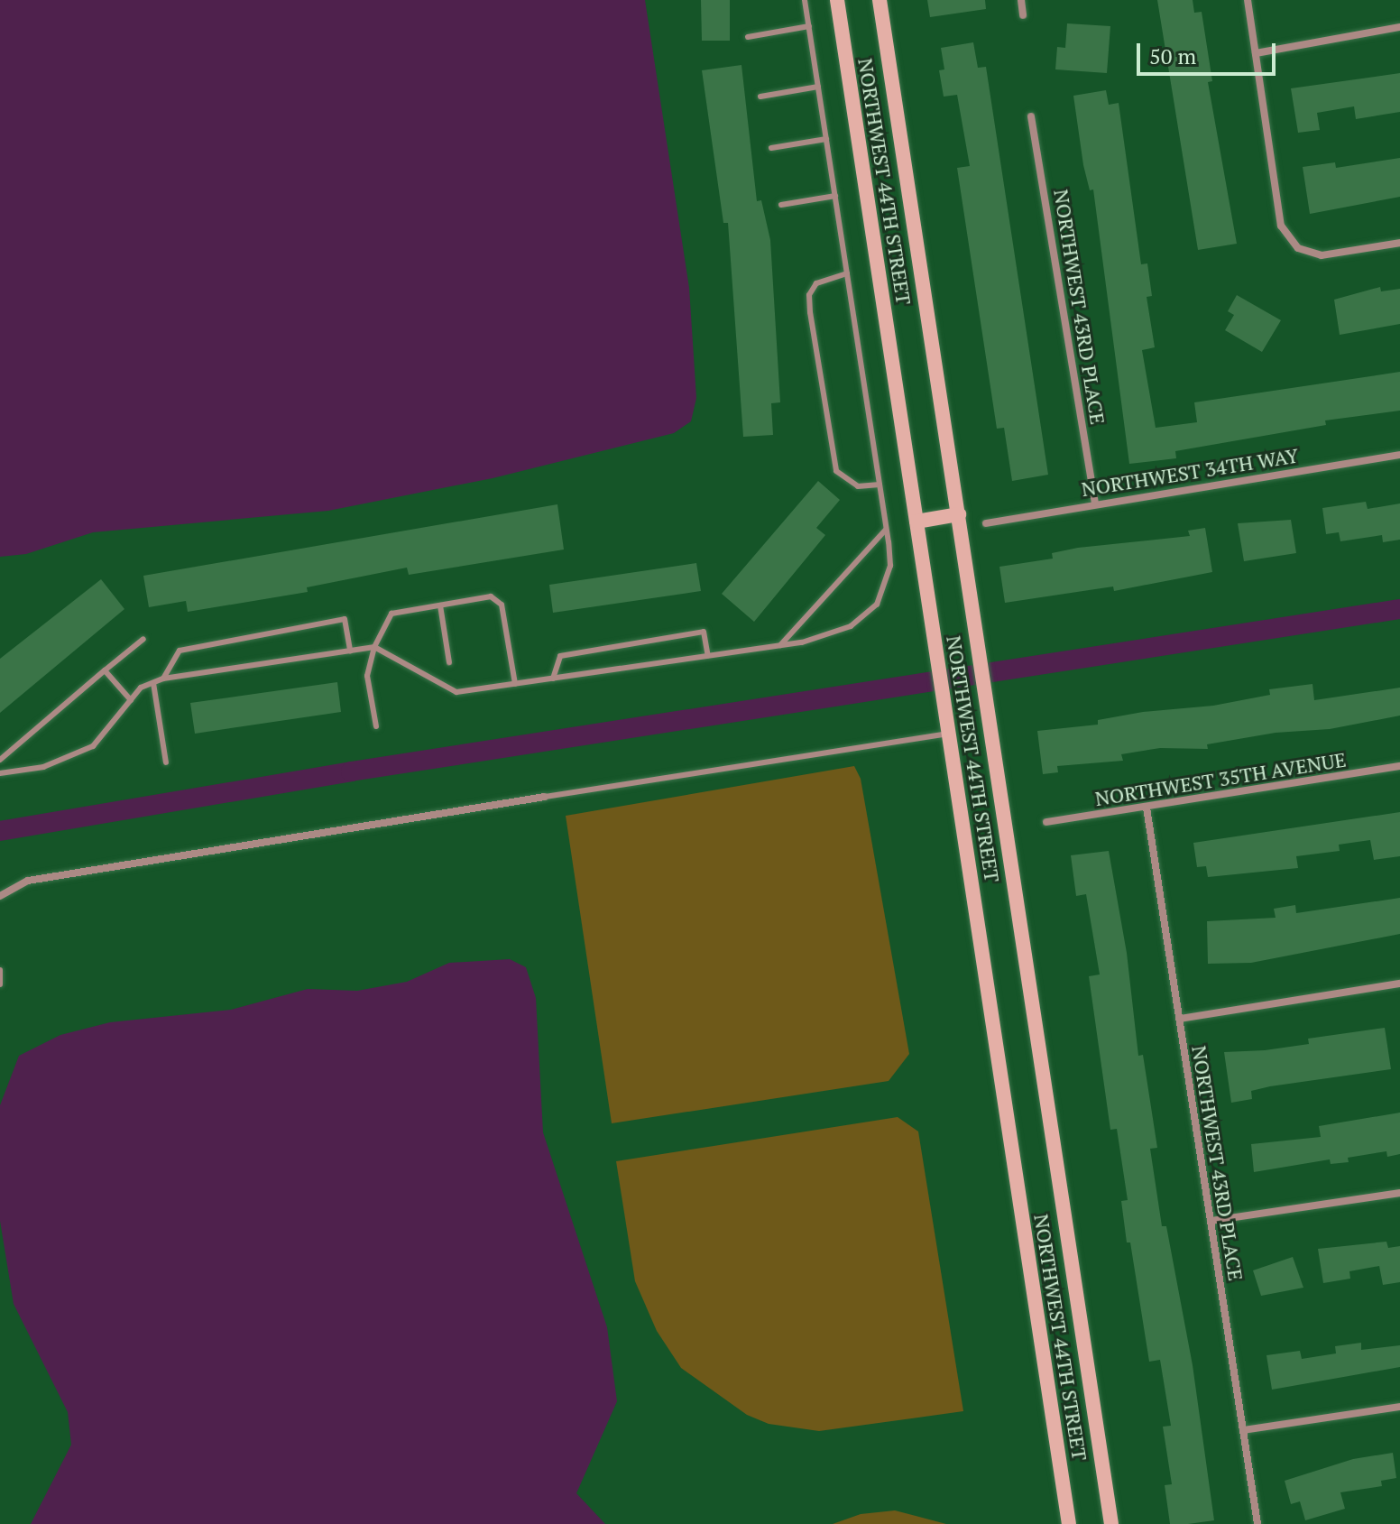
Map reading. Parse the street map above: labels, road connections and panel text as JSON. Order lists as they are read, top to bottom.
{
  "streets": {
    "street": [
      "NORTHWEST 44TH STREET",
      "NORTHWEST 43RD PLACE",
      "NORTHWEST 34TH WAY",
      "NORTHWEST 35TH AVENUE"
    ]
  },
  "crossings": [
    ["NORTHWEST 43RD PLACE", "NORTHWEST 34TH WAY"],
    ["NORTHWEST 43RD PLACE", "NORTHWEST 35TH AVENUE"]
  ],
  "scale_bar": "50 m"
}
